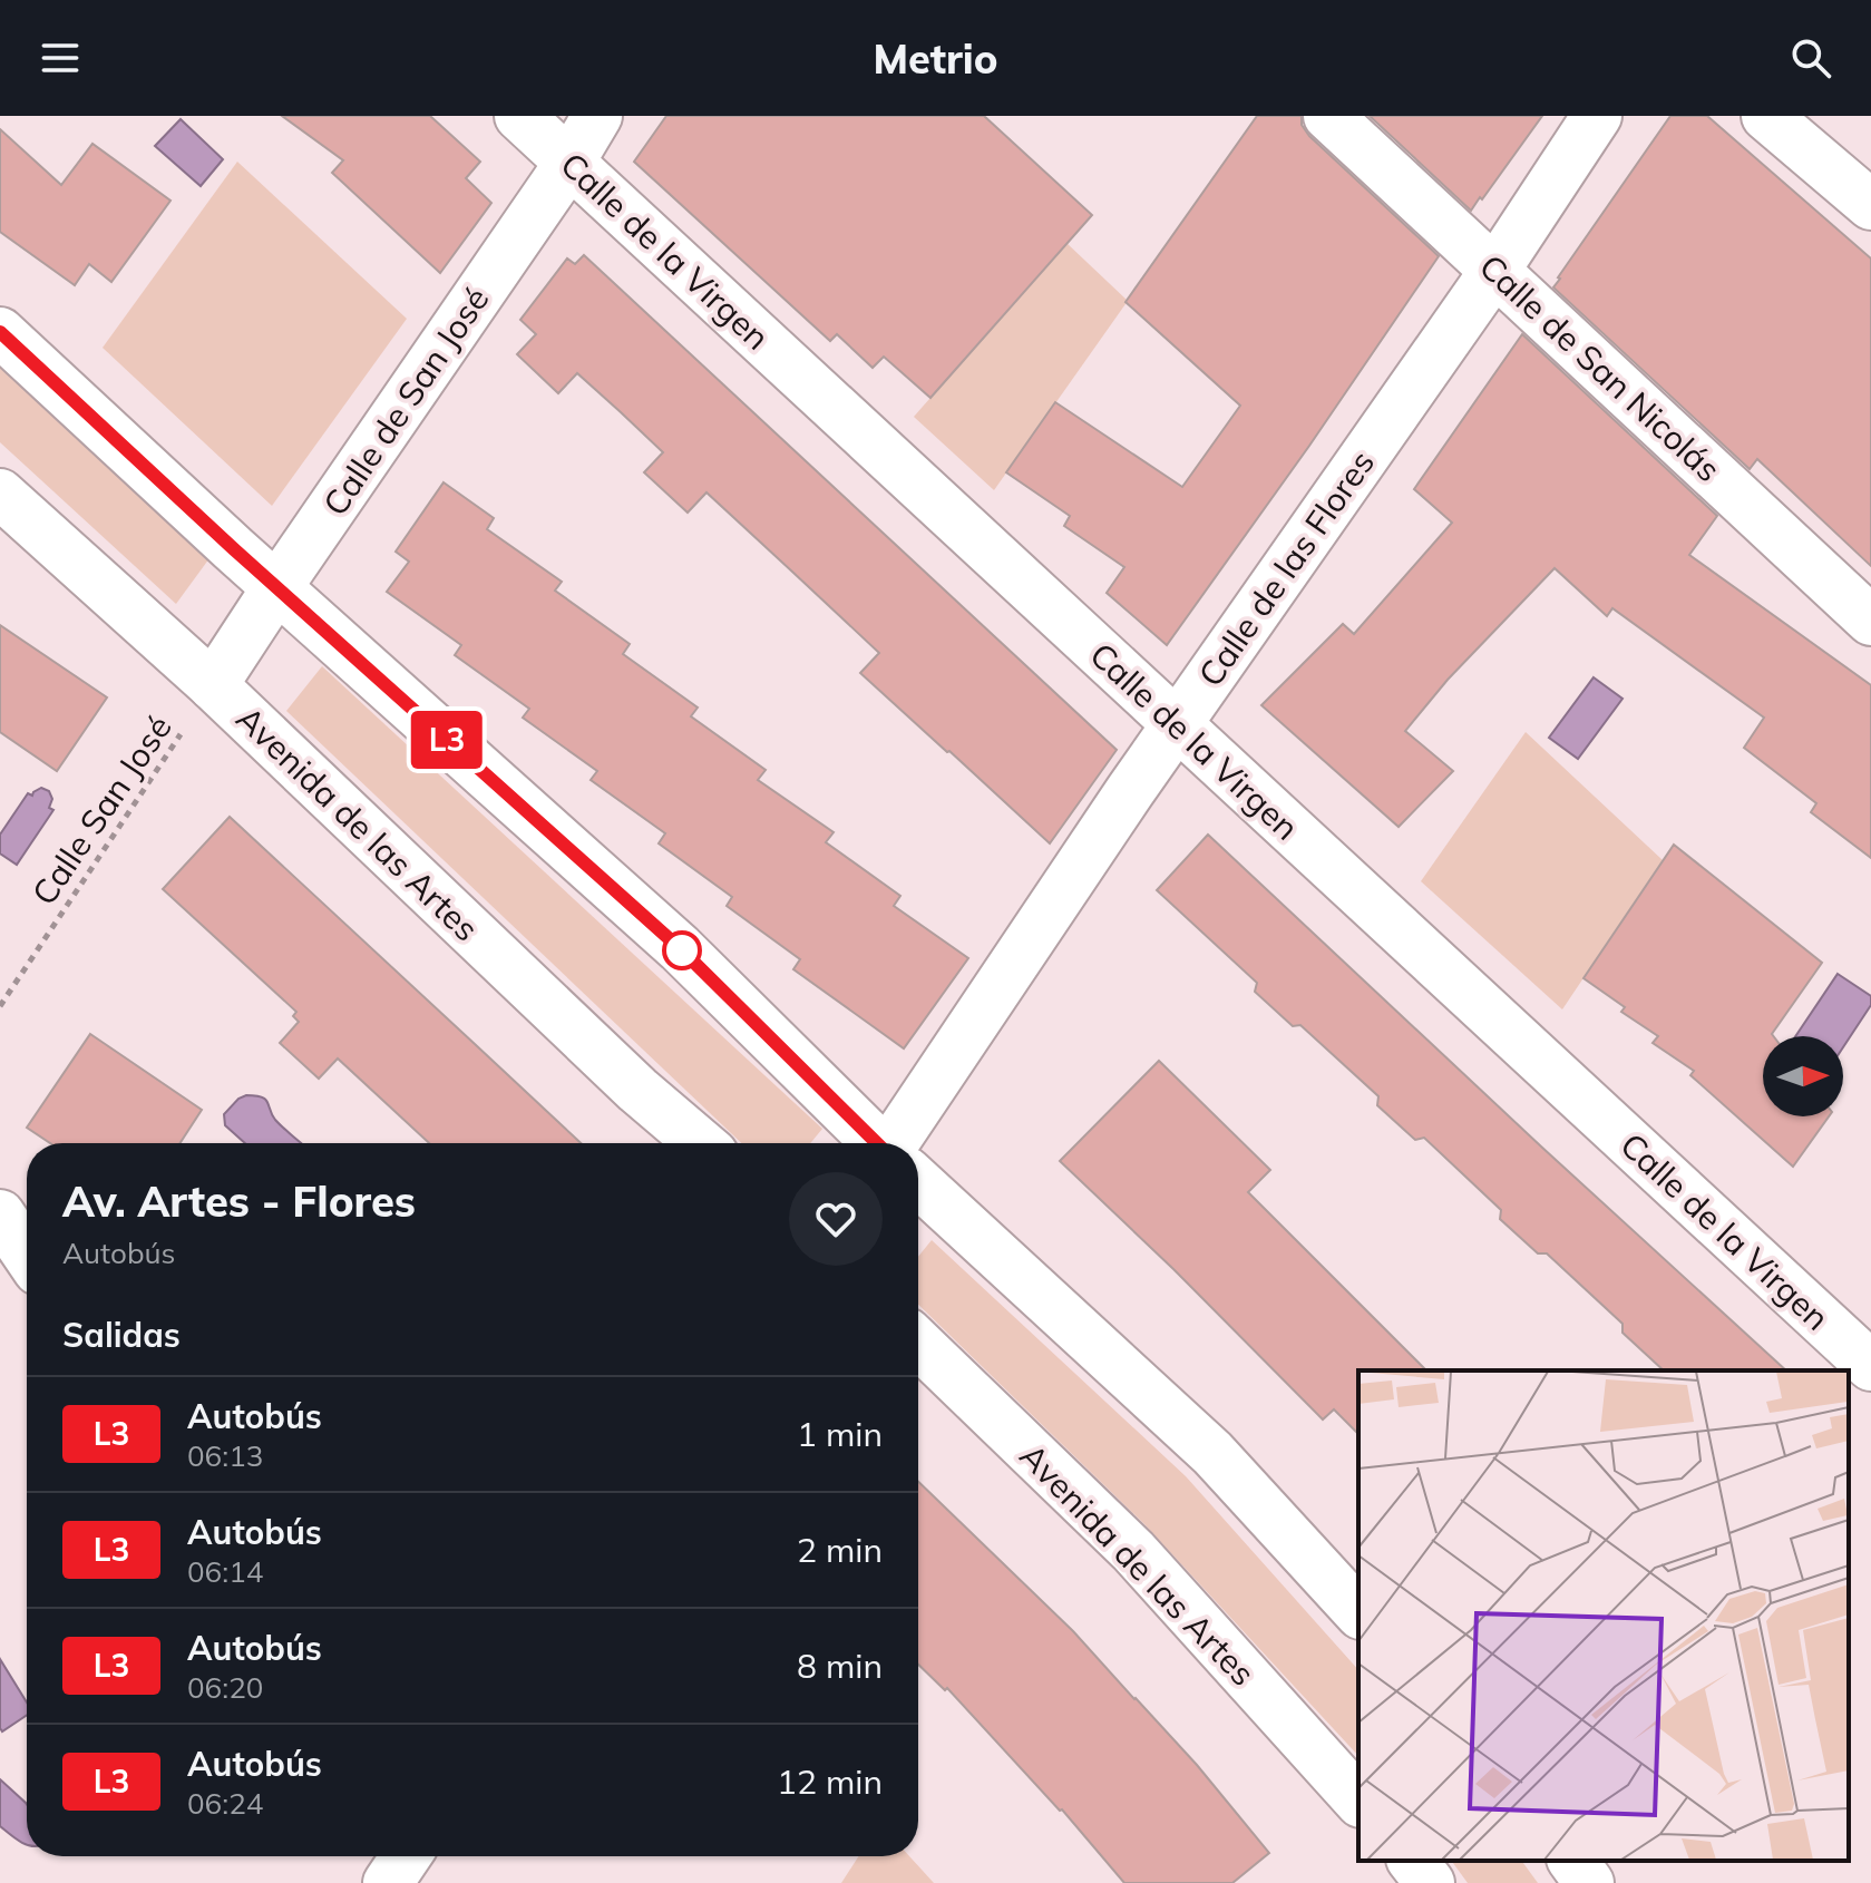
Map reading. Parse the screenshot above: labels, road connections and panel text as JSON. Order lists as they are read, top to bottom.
{
  "streets": {
    "street": [
      "Calle de la Virgen",
      "Calle de San Nicolás",
      "Calle de San José",
      "Calle de las Flores",
      "Avenida de las Artes"
    ],
    "path": ["Calle San José"]
  },
  "crossings": [
    ["Calle de la Virgen", "Calle de San José"],
    ["Calle de la Virgen", "Calle de las Flores"],
    ["Calle de San Nicolás", "Calle de las Flores"],
    ["Calle de San José", "Calle San José"],
    ["Calle de San José", "Avenida de las Artes"],
    ["Calle San José", "Avenida de las Artes"]
  ],
  "lines": ["bus line L3"],
  "north": "right",
  "page": {
    "header": "Metrio",
    "on_map": "L3",
    "heading": [
      ["Av. Artes - Flores", "Autobús"],
      "Salidas"
    ],
    "list": [
      {
        "mark": "L3",
        "name": "Autobús",
        "note": "06:13",
        "value": "1 min"
      },
      {
        "mark": "L3",
        "name": "Autobús",
        "note": "06:14",
        "value": "2 min"
      },
      {
        "mark": "L3",
        "name": "Autobús",
        "note": "06:20",
        "value": "8 min"
      },
      {
        "mark": "L3",
        "name": "Autobús",
        "note": "06:24",
        "value": "12 min"
      }
    ]
  }
}
